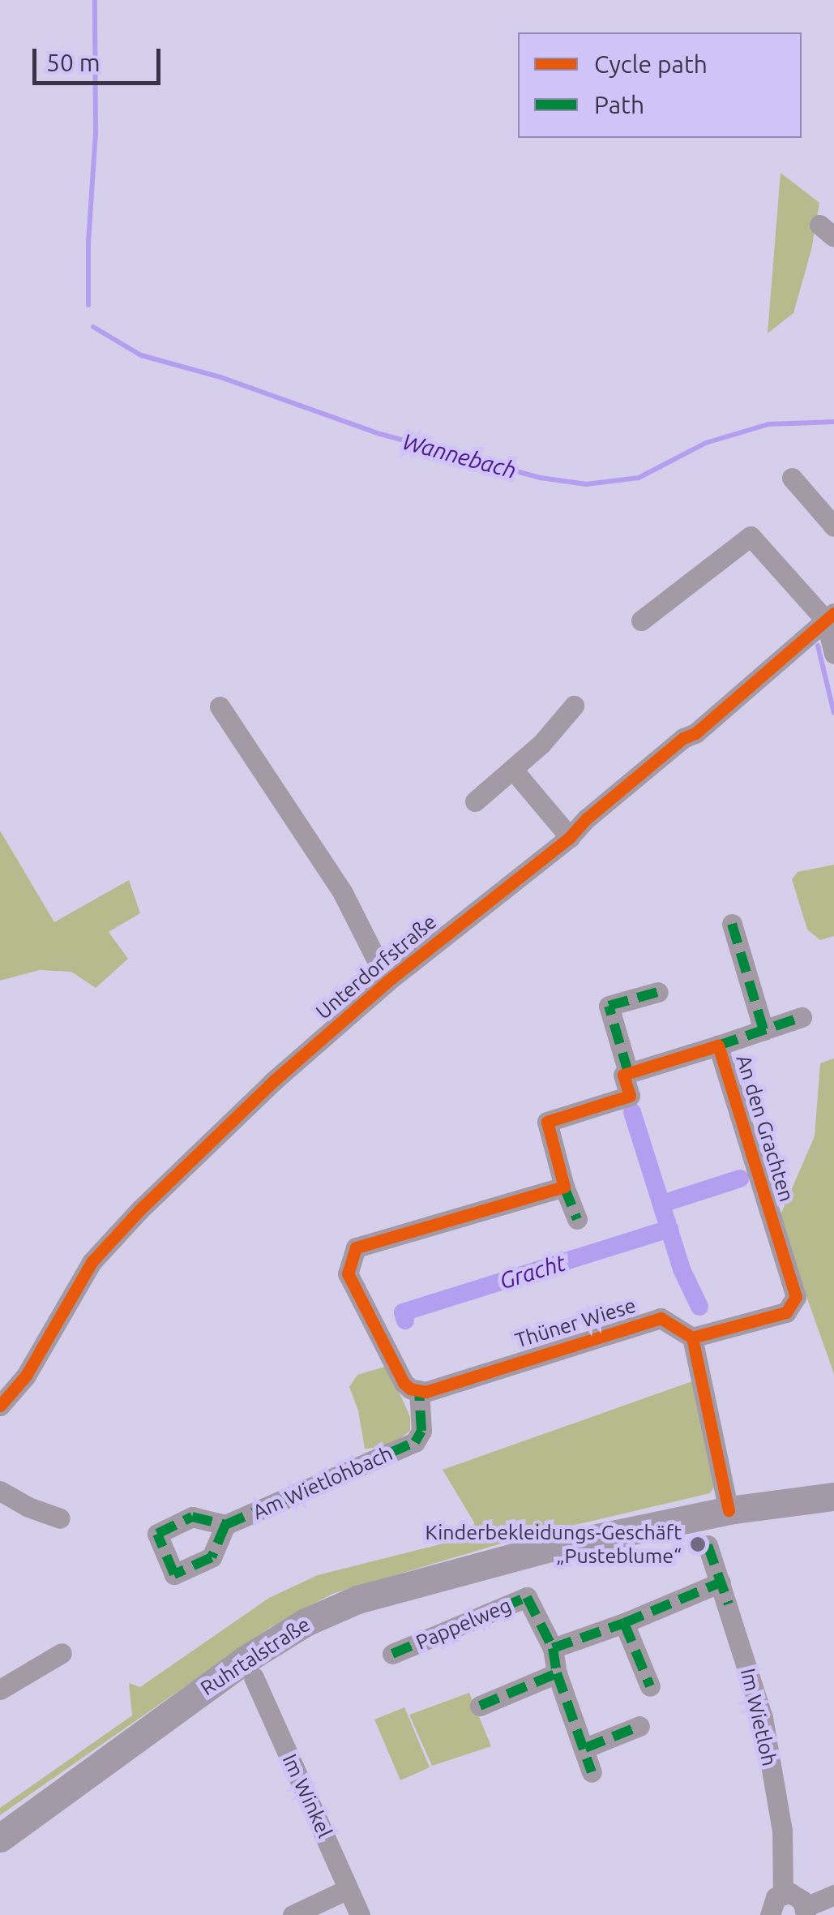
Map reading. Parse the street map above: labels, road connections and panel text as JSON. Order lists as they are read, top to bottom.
{
  "streets": {
    "main road": ["Ruhrtalstraße"],
    "street": [
      "Unterdorfstraße",
      "An den Grachten",
      "Thüner Wiese",
      "Am Wietlohbach",
      "Pappelweg",
      "Im Wietloh",
      "Im Winkel"
    ]
  },
  "crossings": [
    ["An den Grachten", "Thüner Wiese"],
    ["Thüner Wiese", "Am Wietlohbach"]
  ],
  "water": ["Wannebach", "Gracht"],
  "places": ["Kinderbekleidungs-Geschäft „Pusteblume“"],
  "legend": ["Cycle path", "Path"],
  "scale_bar": "50 m"
}
